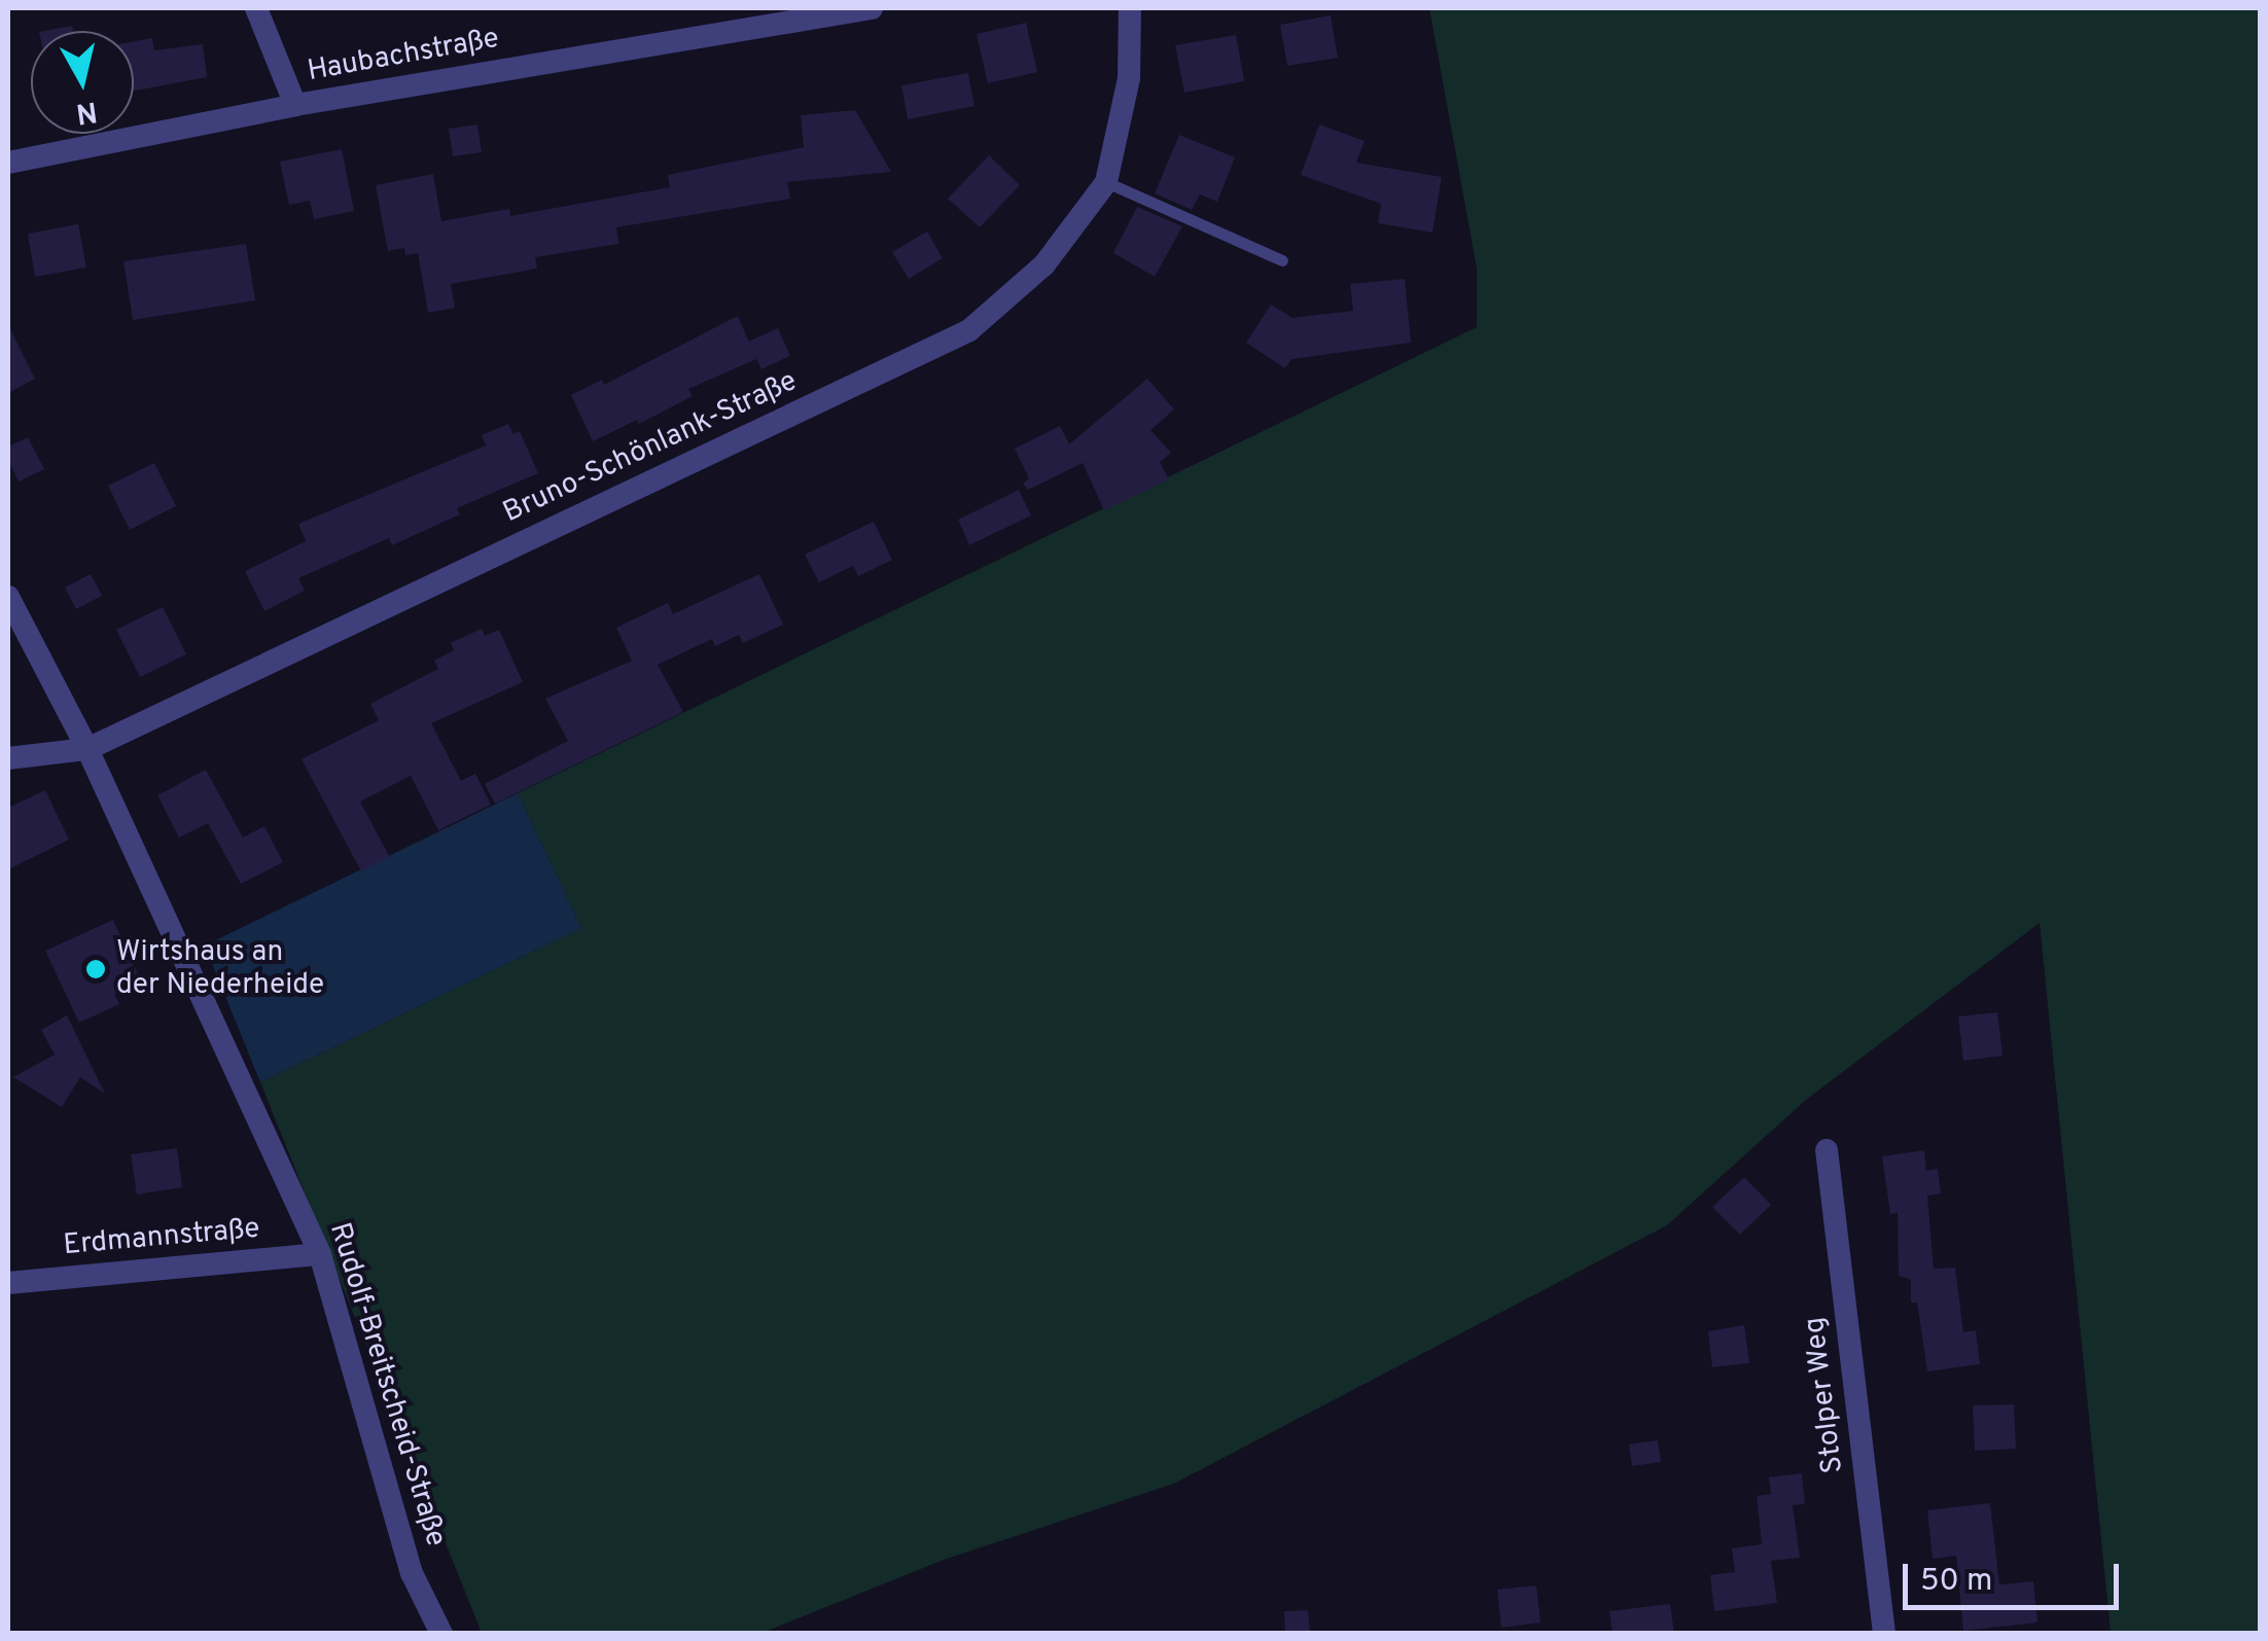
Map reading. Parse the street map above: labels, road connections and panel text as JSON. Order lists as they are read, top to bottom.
{
  "streets": {
    "street": [
      "Haubachstraße",
      "Bruno-Schönlank-Straße",
      "Erdmannstraße",
      "Rudolf-Breitscheid-Straße",
      "Stolper Weg"
    ]
  },
  "crossings": [
    ["Bruno-Schönlank-Straße", "Rudolf-Breitscheid-Straße"],
    ["Erdmannstraße", "Rudolf-Breitscheid-Straße"]
  ],
  "places": ["Wirtshaus an der Niederheide"],
  "scale_bar": "50 m",
  "north": "bottom"
}
